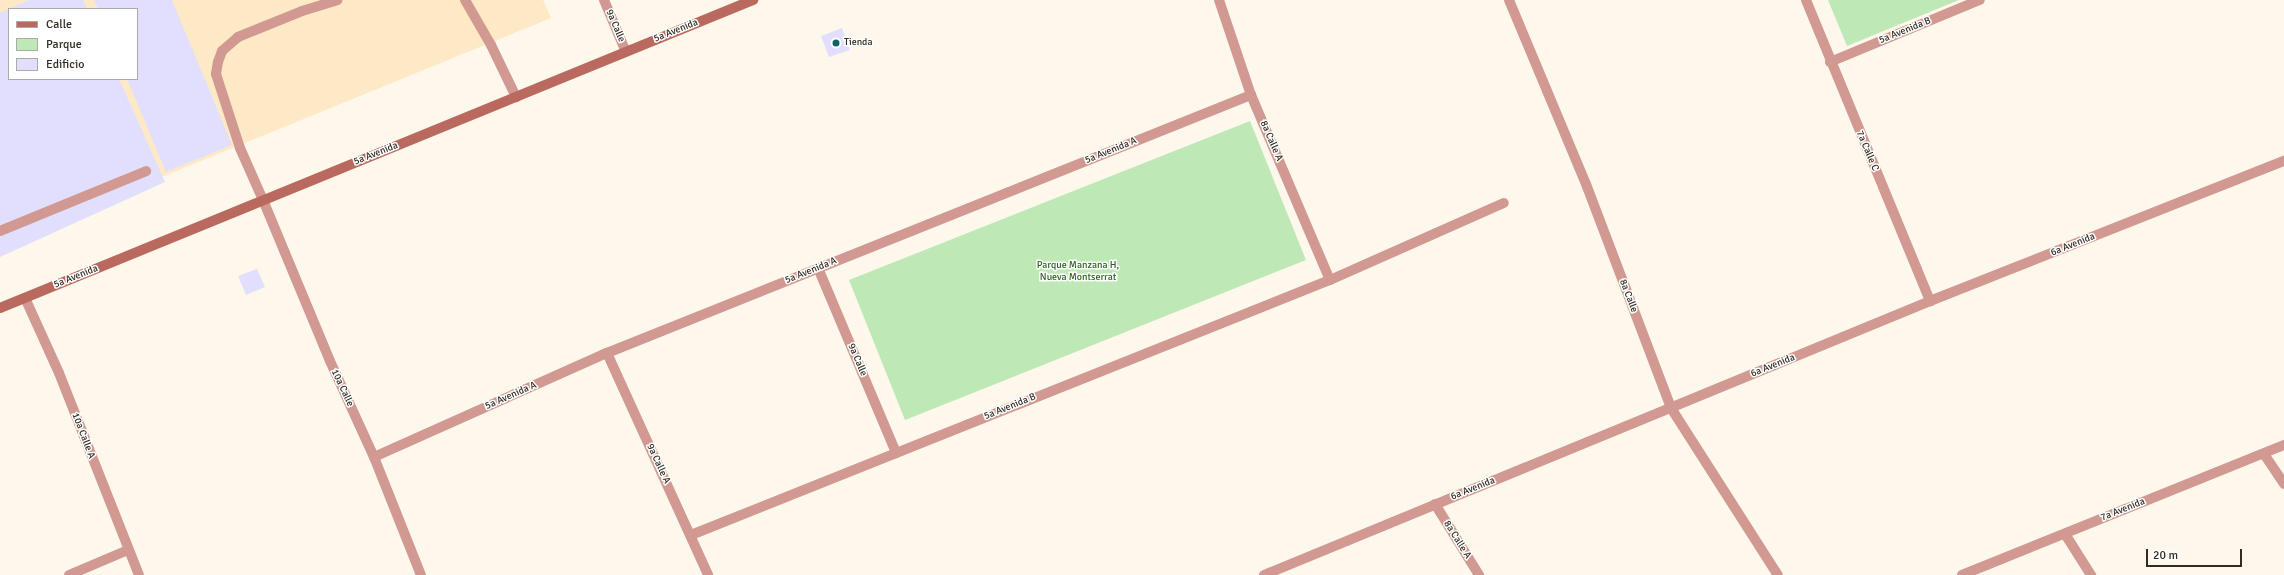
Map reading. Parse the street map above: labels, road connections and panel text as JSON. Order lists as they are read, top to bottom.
{
  "streets": {
    "main road": ["5a Avenida"],
    "street": [
      "9a Calle",
      "5a Avenida B",
      "8a Calle A",
      "5a Avenida A",
      "7a Calle C",
      "6a Avenida",
      "8a Calle",
      "10a Calle",
      "10a Calle A",
      "9a Calle A",
      "7a Avenida"
    ]
  },
  "crossings": [
    ["9a Calle", "5a Avenida"],
    ["9a Calle", "5a Avenida B"],
    ["9a Calle", "5a Avenida A"],
    ["5a Avenida", "10a Calle"],
    ["5a Avenida", "10a Calle A"],
    ["5a Avenida B", "8a Calle A"],
    ["5a Avenida B", "7a Calle C"],
    ["5a Avenida B", "9a Calle A"],
    ["8a Calle A", "5a Avenida A"],
    ["8a Calle A", "6a Avenida"],
    ["5a Avenida A", "10a Calle"],
    ["5a Avenida A", "9a Calle A"],
    ["7a Calle C", "6a Avenida"],
    ["6a Avenida", "8a Calle"]
  ],
  "parks": ["Parque Manzana H, Nueva Montserrat"],
  "places": ["Tienda"],
  "legend": ["Calle", "Parque", "Edificio"],
  "scale_bar": "20 m"
}
